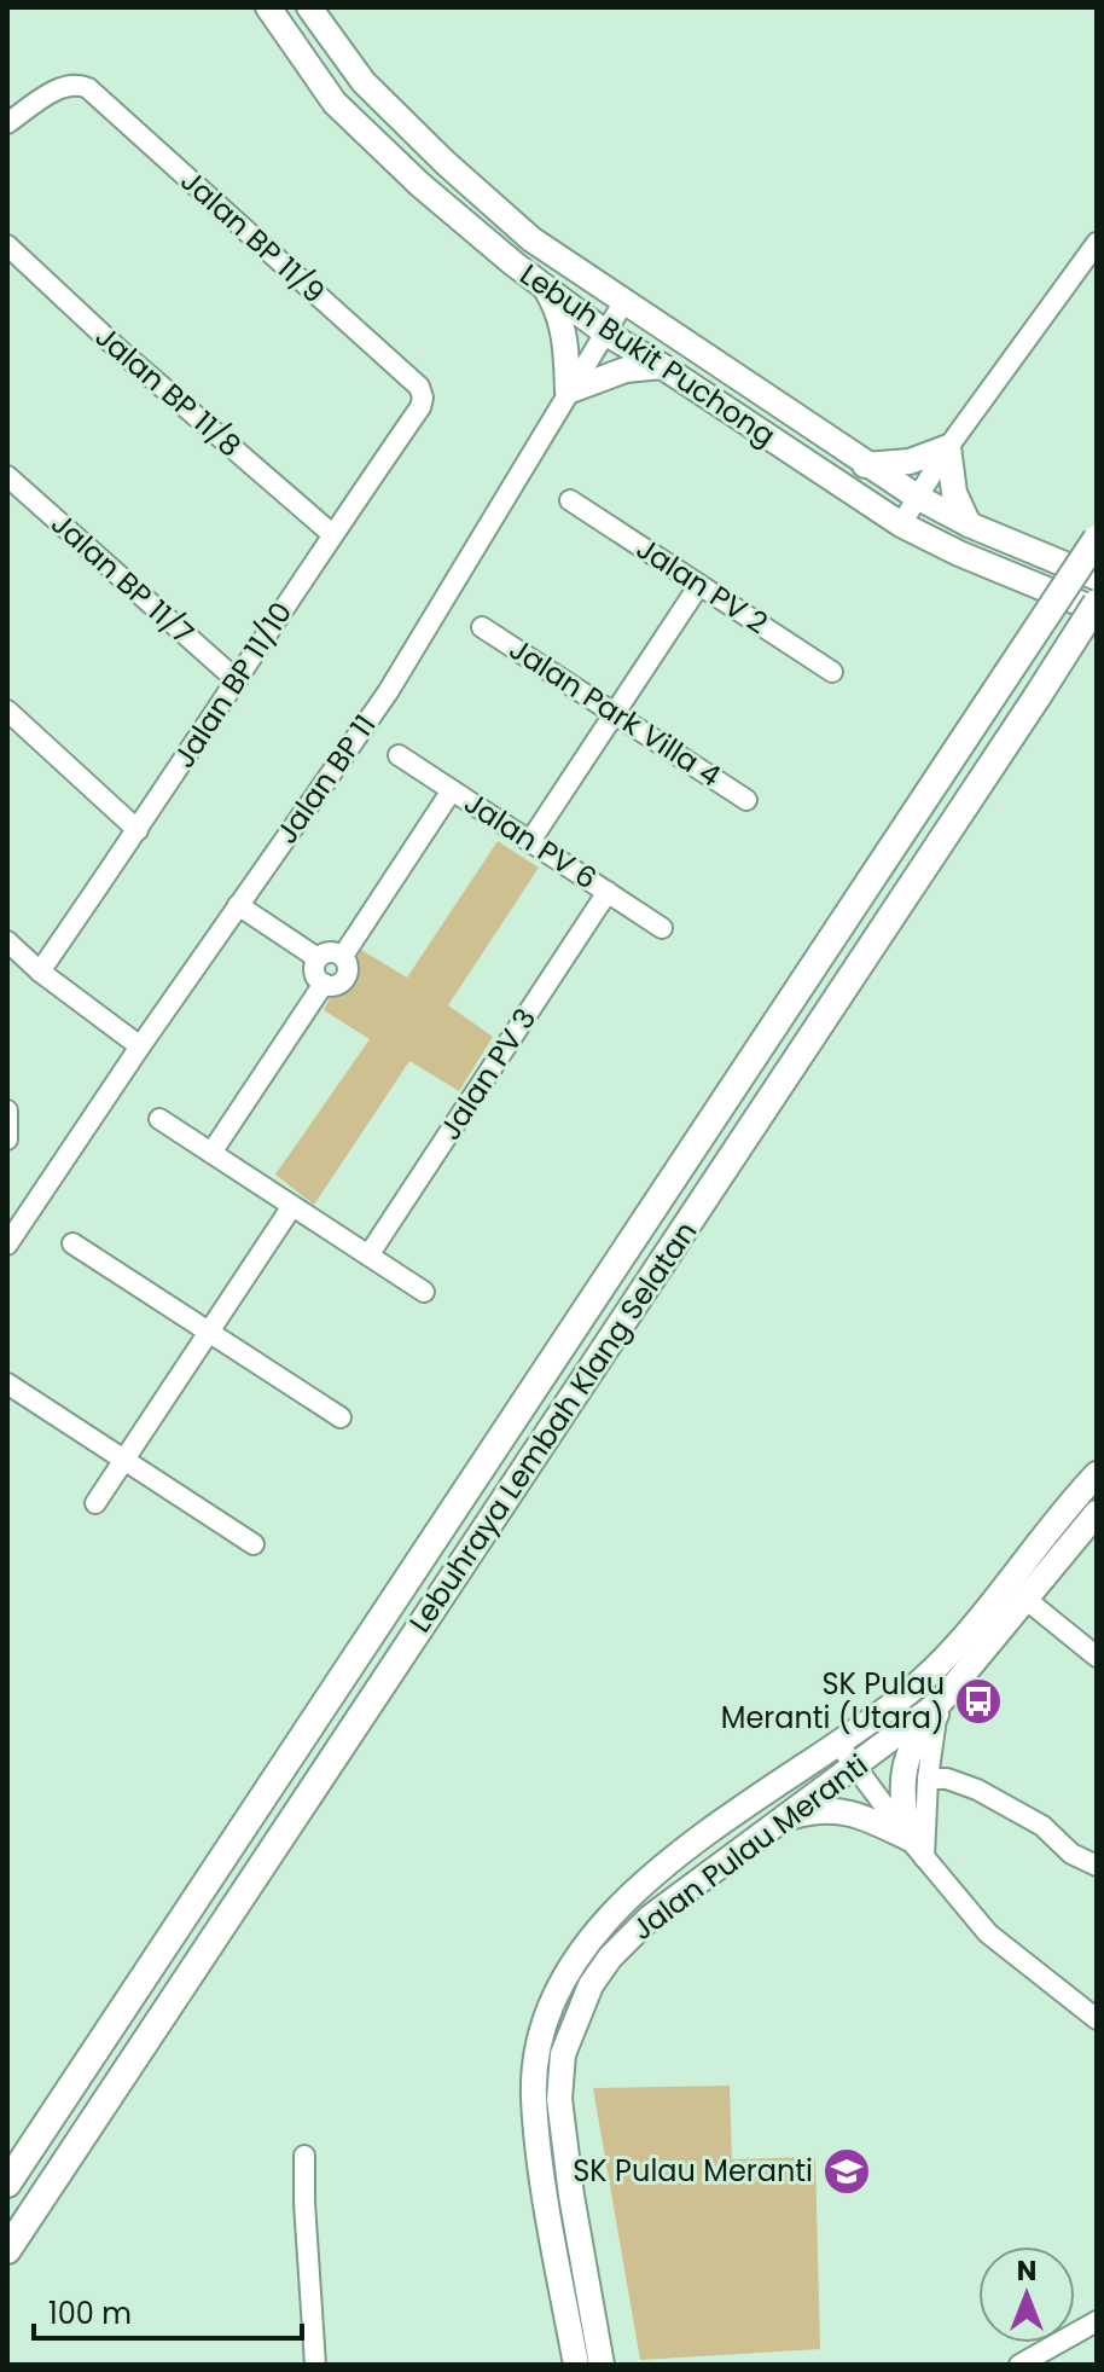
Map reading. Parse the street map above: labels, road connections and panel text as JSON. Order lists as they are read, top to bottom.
{
  "streets": {
    "highway": ["Lebuhraya Lembah Klang Selatan"],
    "main road": ["Lebuh Bukit Puchong", "Jalan Pulau Meranti"],
    "street": [
      "Jalan BP 11/9",
      "Jalan BP 11/8",
      "Jalan BP 11/7",
      "Jalan PV 2",
      "Jalan BP 11/10",
      "Jalan Park Villa 4",
      "Jalan BP 11",
      "Jalan PV 6",
      "Jalan PV 3"
    ]
  },
  "crossings": [
    ["Jalan BP 11/9", "Jalan BP 11/10"],
    ["Lebuh Bukit Puchong", "Jalan BP 11"],
    ["Lebuh Bukit Puchong", "Lebuhraya Lembah Klang Selatan"],
    ["Jalan BP 11/8", "Jalan BP 11/10"],
    ["Jalan BP 11/7", "Jalan BP 11/10"],
    ["Jalan PV 6", "Jalan PV 3"]
  ],
  "places": {
    "bus stop": ["SK Pulau Meranti (Utara)"],
    "school or university": ["SK Pulau Meranti"]
  },
  "scale_bar": "100 m",
  "north": "top"
}
